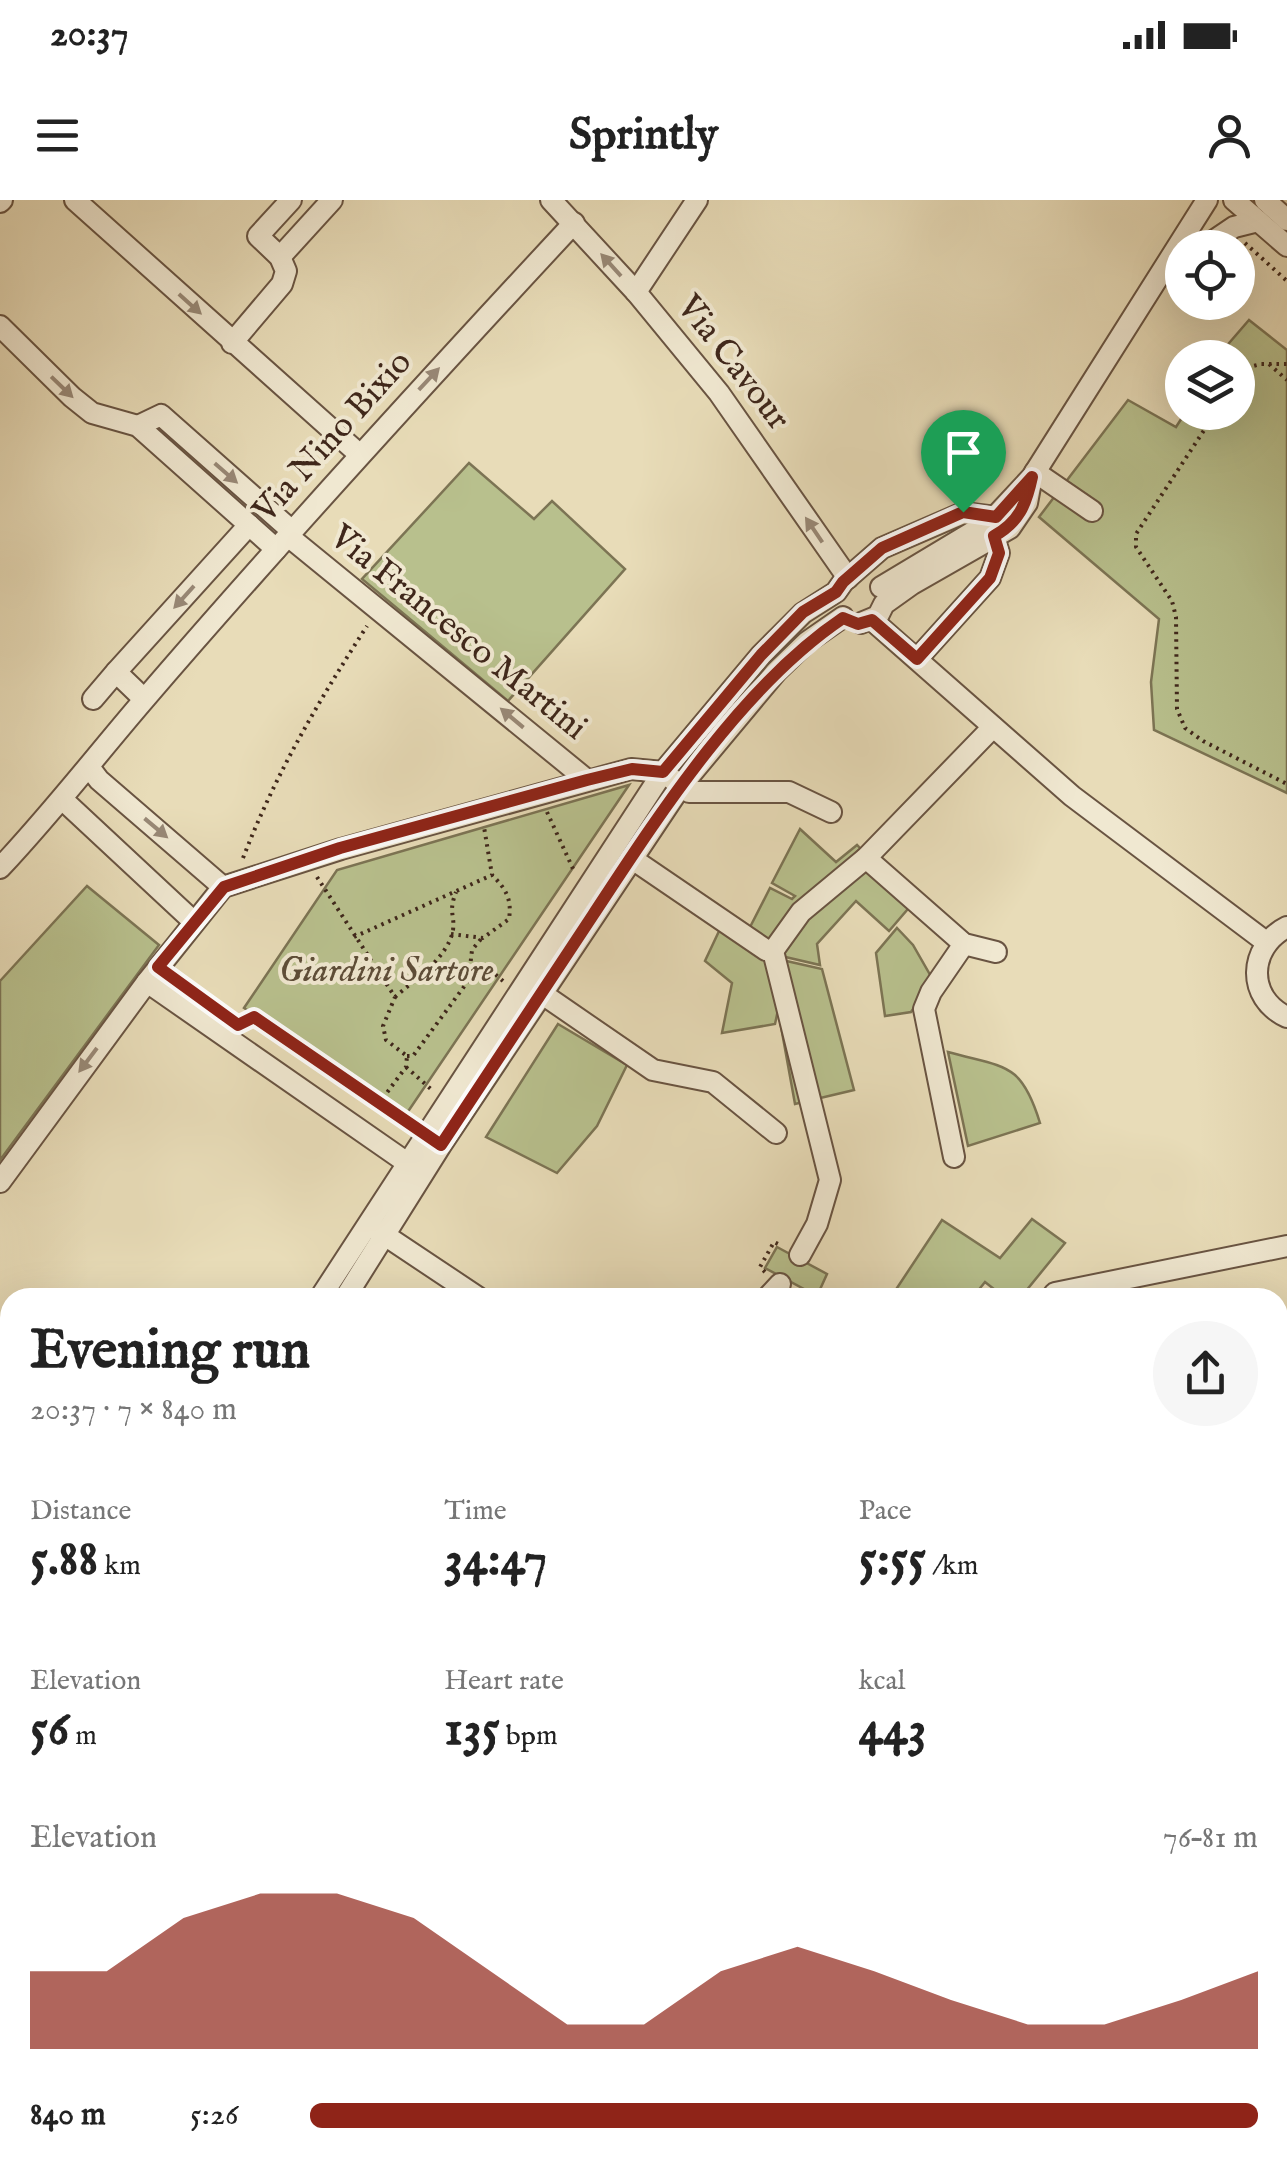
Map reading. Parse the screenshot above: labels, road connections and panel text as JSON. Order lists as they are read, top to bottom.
{
  "streets": {
    "street": ["Via Cavour", "Via Nino Bixio", "Via Francesco Martini"]
  },
  "crossings": [
    ["Via Cavour", "Via Nino Bixio"],
    ["Via Nino Bixio", "Via Francesco Martini"]
  ],
  "one_way": ["Via Cavour", "Via Francesco Martini"],
  "parks": ["Giardini Sartore"],
  "page": {
    "status": "20:37",
    "header": "Sprintly",
    "heading": ["Evening run", "20:37 · 7 × 840 m"],
    "stats": [
      ["Distance", "5.88 km"],
      ["Time", "34:47"],
      ["Pace", "5:55 /km"],
      ["Elevation", "56 m"],
      ["Heart rate", "135 bpm"],
      ["kcal", "443"]
    ],
    "chart": ["Elevation", "76–81 m"],
    "list": [
      {
        "name": "840 m",
        "note": "5:26"
      }
    ]
  }
}
